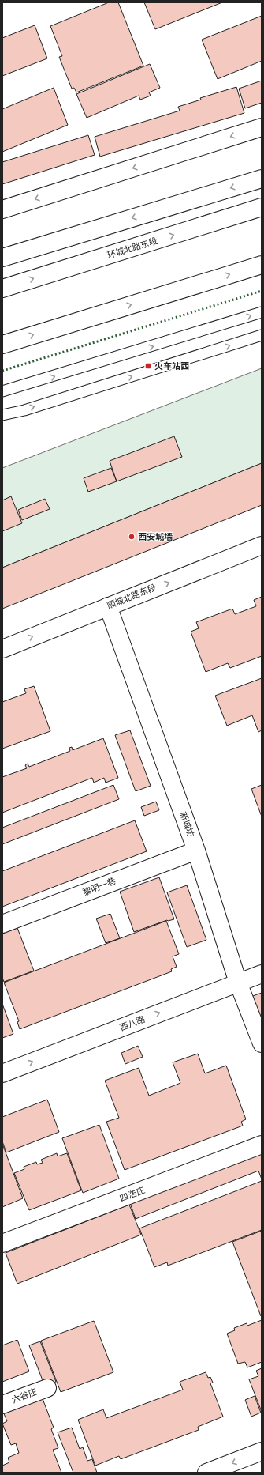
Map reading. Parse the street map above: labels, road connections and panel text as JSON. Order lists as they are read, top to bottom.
{
  "streets": {
    "street": [
      "环城北路东段",
      "顺城北路东段",
      "新城坊",
      "黎明一巷",
      "西八路",
      "四浩庄",
      "六谷庄"
    ]
  },
  "crossings": [
    ["顺城北路东段", "新城坊"],
    ["新城坊", "黎明一巷"],
    ["新城坊", "西八路"]
  ],
  "one_way": ["顺城北路东段", "西八路"],
  "places": {
    "transit": ["火车站西"],
    "other": ["西安城墙"]
  }
}
